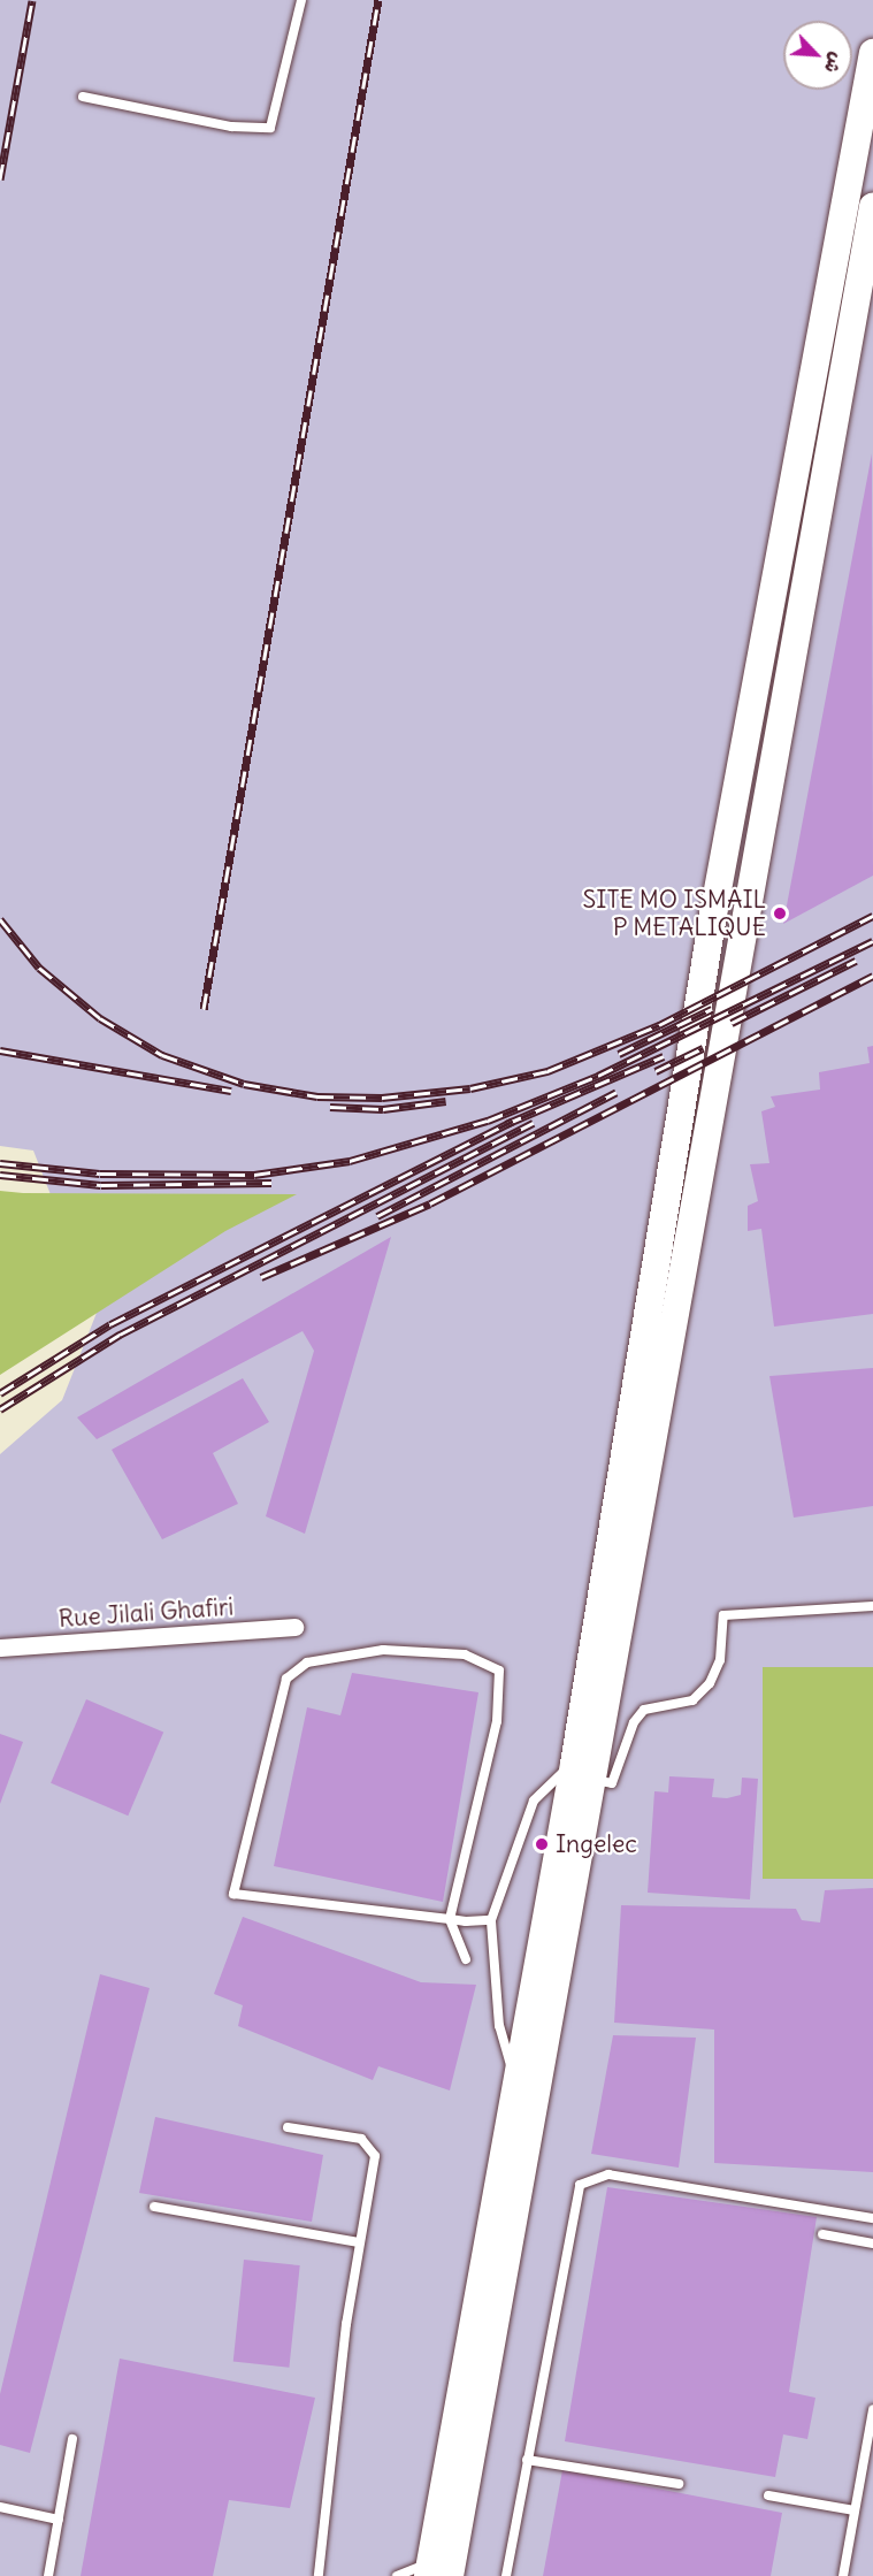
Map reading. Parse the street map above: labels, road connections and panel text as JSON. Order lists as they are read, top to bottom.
{
  "streets": {
    "street": ["Rue Jilali Ghafiri"]
  },
  "places": ["SITE MO ISMAIL P METALIQUE", "Ingelec"],
  "north": "bottom right"
}
